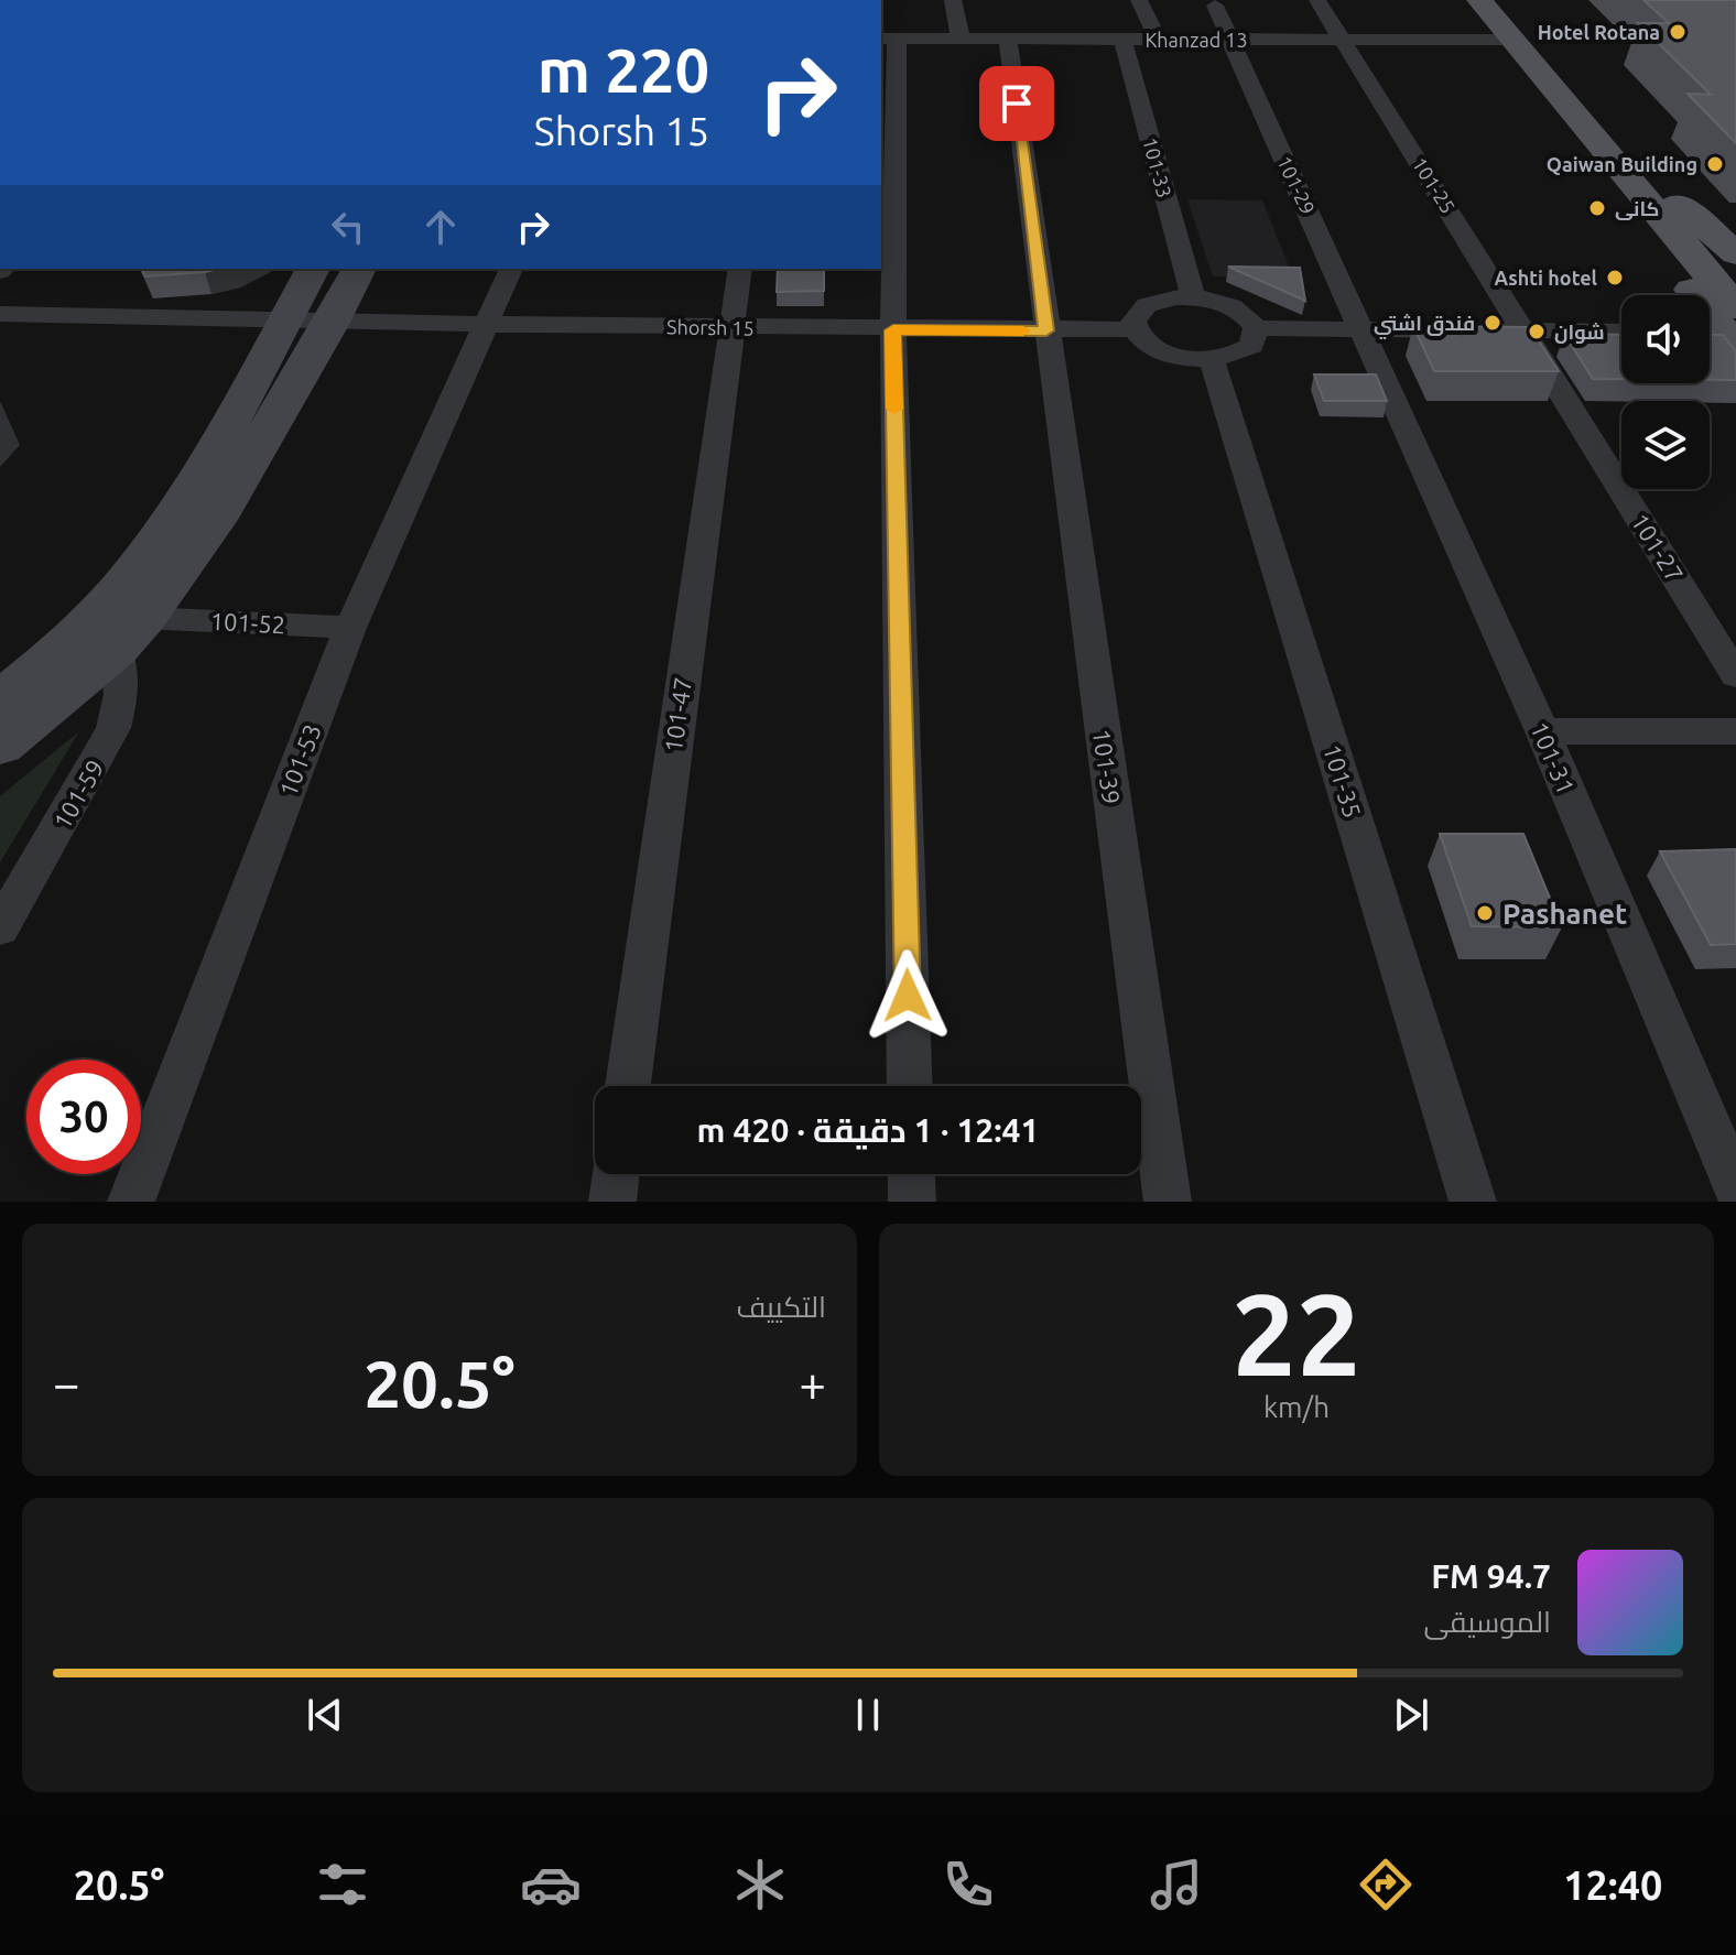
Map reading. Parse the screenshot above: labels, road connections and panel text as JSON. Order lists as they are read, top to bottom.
{
  "streets": {
    "street": [
      "Khanzad 13",
      "101-33",
      "101-29",
      "101-25",
      "Shorsh 15",
      "101-27",
      "101-52",
      "101-47",
      "101-31",
      "101-53",
      "101-39",
      "101-35",
      "101-59"
    ]
  },
  "crossings": [
    ["Khanzad 13", "101-33"],
    ["Khanzad 13", "101-29"],
    ["Khanzad 13", "101-25"],
    ["Khanzad 13", "101-39"],
    ["101-29", "101-31"],
    ["101-25", "101-27"],
    ["Shorsh 15", "101-47"],
    ["Shorsh 15", "101-53"],
    ["Shorsh 15", "101-39"],
    ["101-52", "101-53"],
    ["101-52", "101-59"]
  ],
  "places": [
    "Hotel Rotana",
    "Qaiwan Building",
    "کانی",
    "Ashti hotel",
    "فندق اشتي",
    "شوان",
    "Pashanet"
  ],
  "page": {
    "turn": ["220 m", "Shorsh 15"],
    "limit": "30",
    "trip": "12:41 · 1 دقيقة · 420 m",
    "tile": [
      ["22", "km/h"],
      "التكييف"
    ],
    "heat": ["−", "20.5°", "+"],
    "song": ["94.7 FM", "الموسيقى"],
    "tabs": ["12:40", "20.5°"]
  }
}
